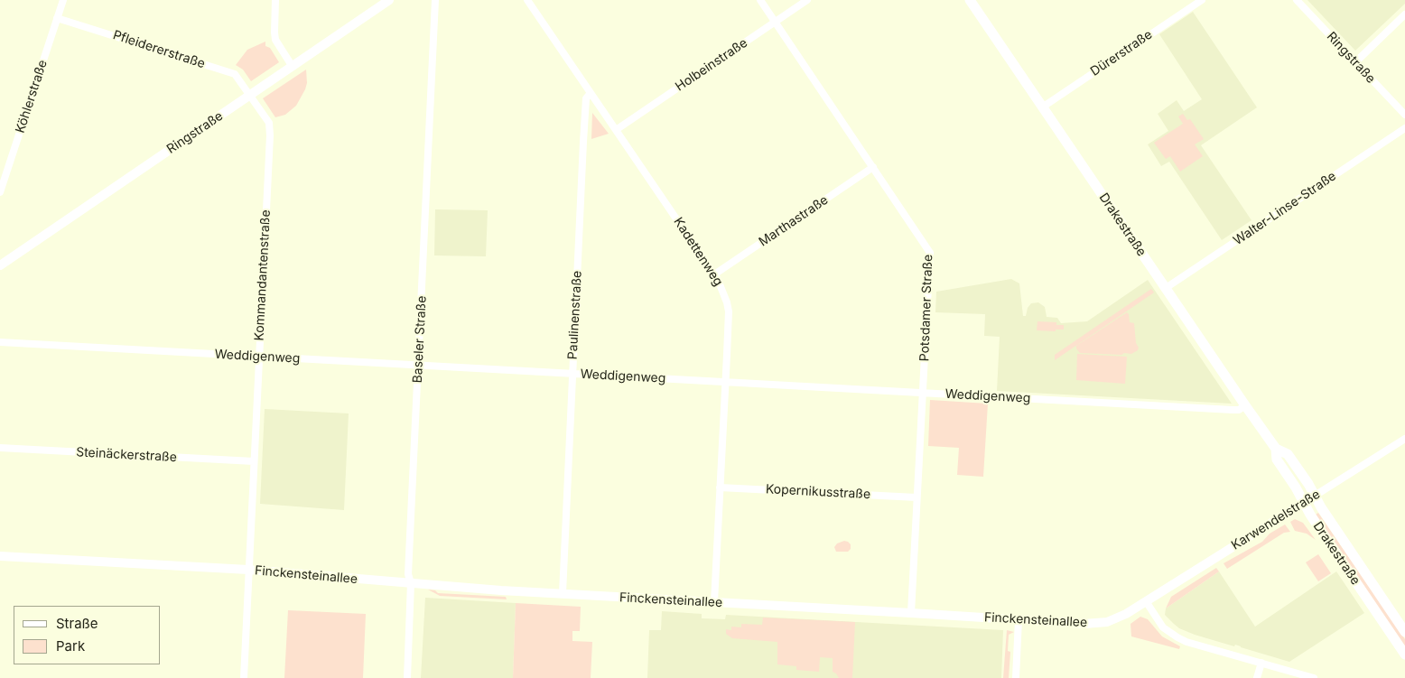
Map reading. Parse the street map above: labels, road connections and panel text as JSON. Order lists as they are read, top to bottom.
{
  "streets": {
    "main road": ["Drakestraße"],
    "street": [
      "Pfleidererstraße",
      "Dürerstraße",
      "Ringstraße",
      "Holbeinstraße",
      "Köhlerstraße",
      "Walter-Linse-Straße",
      "Marthastraße",
      "Kadettenweg",
      "Kommandantenstraße",
      "Potsdamer Straße",
      "Paulinenstraße",
      "Baseler Straße",
      "Weddigenweg",
      "Steinäckerstraße",
      "Kopernikusstraße",
      "Karwendelstraße",
      "Finckensteinallee"
    ]
  },
  "crossings": [
    ["Pfleidererstraße", "Ringstraße"],
    ["Pfleidererstraße", "Köhlerstraße"],
    ["Pfleidererstraße", "Kommandantenstraße"],
    ["Dürerstraße", "Drakestraße"],
    ["Ringstraße", "Kommandantenstraße"],
    ["Holbeinstraße", "Kadettenweg"],
    ["Holbeinstraße", "Potsdamer Straße"],
    ["Walter-Linse-Straße", "Drakestraße"],
    ["Marthastraße", "Kadettenweg"],
    ["Marthastraße", "Potsdamer Straße"],
    ["Drakestraße", "Weddigenweg"],
    ["Drakestraße", "Karwendelstraße"],
    ["Kadettenweg", "Paulinenstraße"],
    ["Kadettenweg", "Weddigenweg"],
    ["Kadettenweg", "Kopernikusstraße"],
    ["Kadettenweg", "Finckensteinallee"],
    ["Kommandantenstraße", "Weddigenweg"],
    ["Kommandantenstraße", "Steinäckerstraße"],
    ["Kommandantenstraße", "Finckensteinallee"],
    ["Potsdamer Straße", "Weddigenweg"],
    ["Potsdamer Straße", "Kopernikusstraße"],
    ["Potsdamer Straße", "Finckensteinallee"],
    ["Paulinenstraße", "Weddigenweg"],
    ["Paulinenstraße", "Finckensteinallee"],
    ["Baseler Straße", "Weddigenweg"],
    ["Baseler Straße", "Finckensteinallee"],
    ["Karwendelstraße", "Finckensteinallee"]
  ],
  "legend": ["Straße", "Park"]
}
